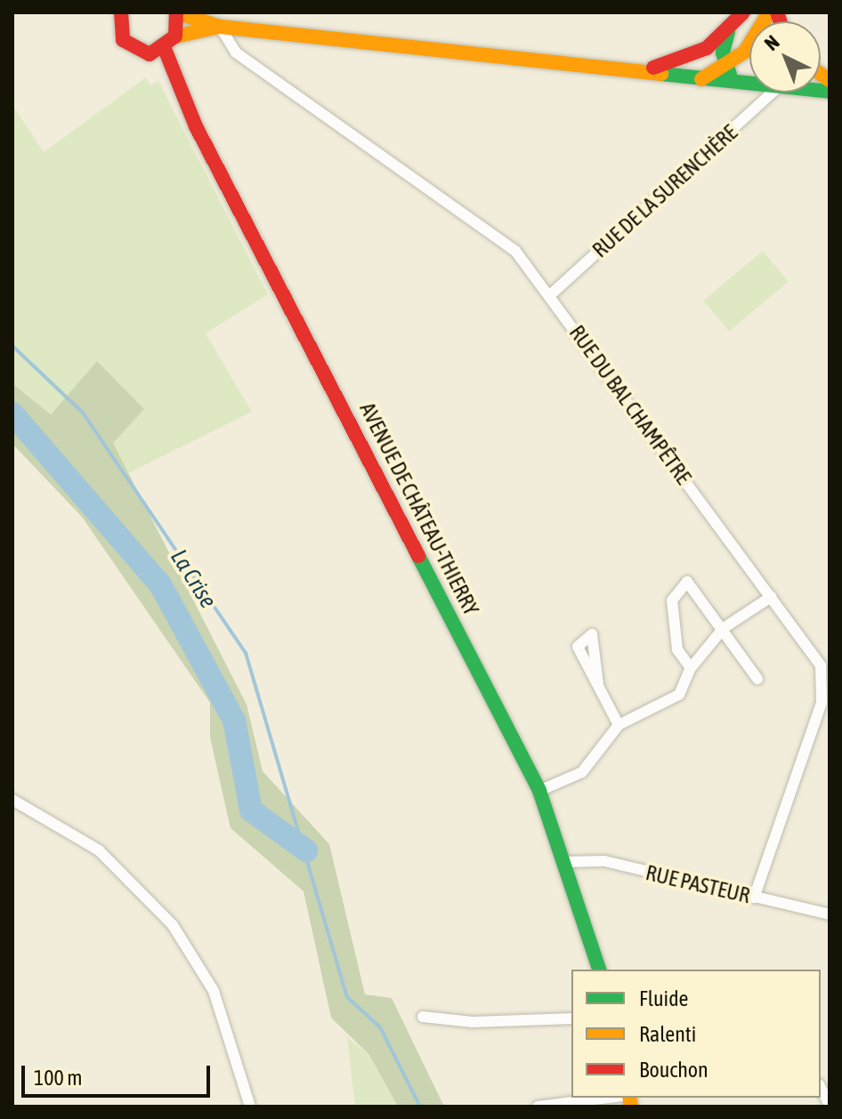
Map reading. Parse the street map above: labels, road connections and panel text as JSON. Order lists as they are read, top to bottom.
{
  "streets": {
    "main road": ["AVENUE DE CHÂTEAU-THIERRY"],
    "street": ["RUE DE LA SURENCHÈRE", "RUE DU BAL CHAMPÊTRE", "RUE PASTEUR"]
  },
  "crossings": [
    ["RUE DE LA SURENCHÈRE", "RUE DU BAL CHAMPÊTRE"],
    ["RUE DU BAL CHAMPÊTRE", "RUE PASTEUR"],
    ["AVENUE DE CHÂTEAU-THIERRY", "RUE PASTEUR"]
  ],
  "water": ["La Crise"],
  "legend": ["Fluide", "Ralenti", "Bouchon"],
  "scale_bar": "100 m",
  "north": "top left"
}
